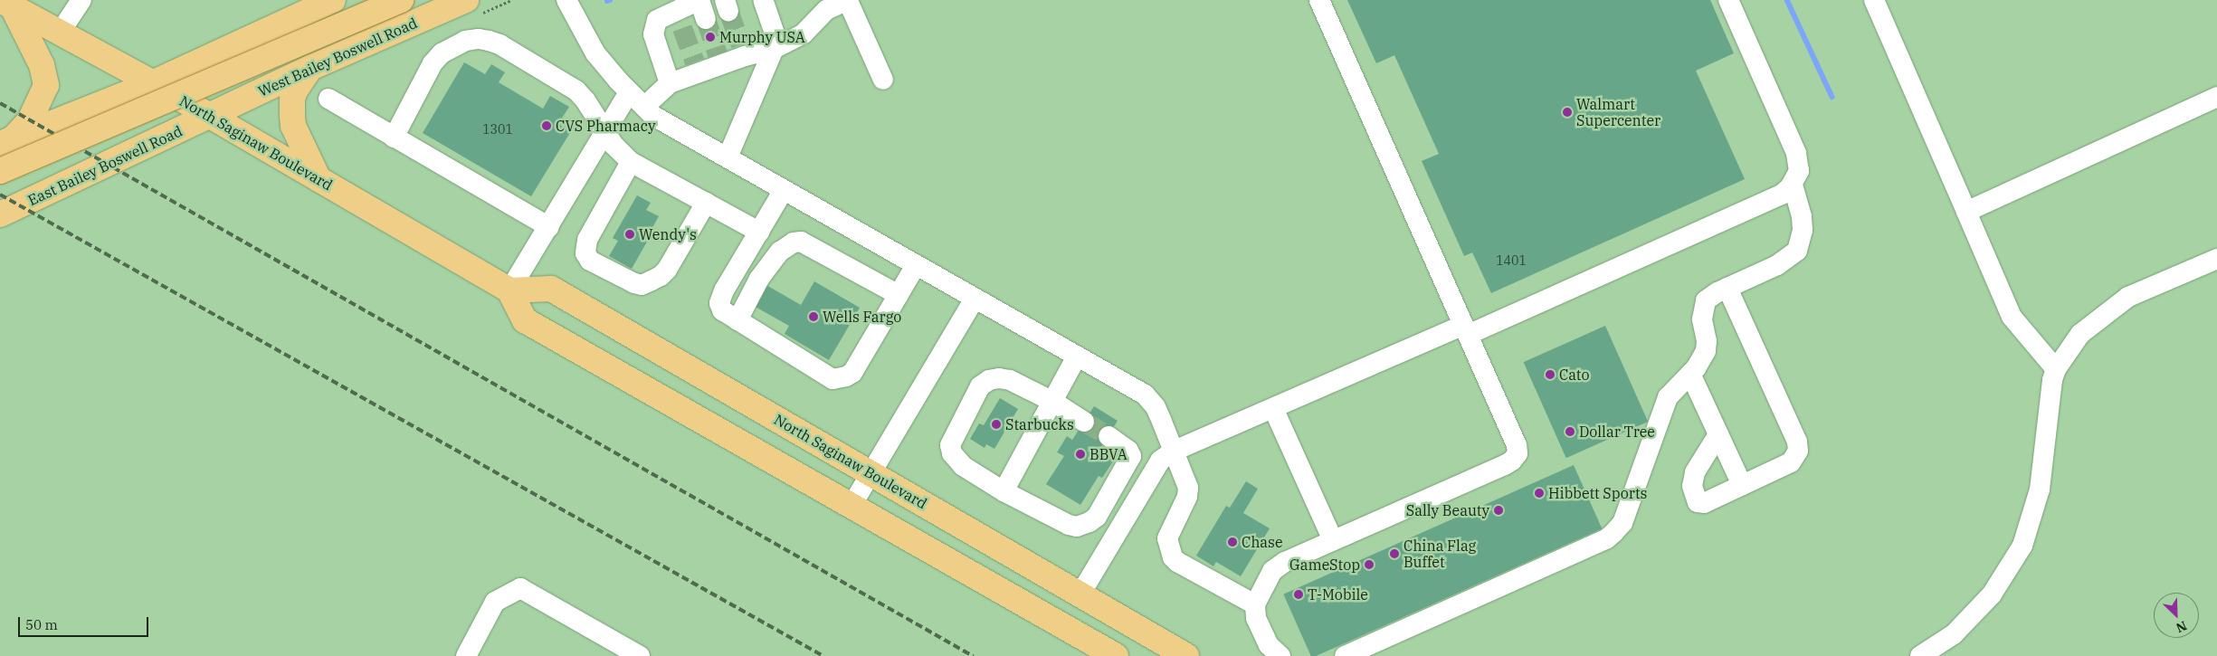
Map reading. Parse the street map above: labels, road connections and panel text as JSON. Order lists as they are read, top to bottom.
{
  "streets": {
    "main road": ["West Bailey Boswell Road", "North Saginaw Boulevard", "East Bailey Boswell Road"]
  },
  "crossings": [
    ["West Bailey Boswell Road", "North Saginaw Boulevard"],
    ["West Bailey Boswell Road", "East Bailey Boswell Road"],
    ["North Saginaw Boulevard", "East Bailey Boswell Road"]
  ],
  "places": [
    "Murphy USA",
    "Walmart Supercenter",
    "CVS Pharmacy",
    "Wendy's",
    "Wells Fargo",
    "Cato",
    "Starbucks",
    "Dollar Tree",
    "BBVA",
    "Hibbett Sports",
    "Sally Beauty",
    "Chase",
    "China Flag Buffet",
    "GameStop",
    "T-Mobile"
  ],
  "house_numbers": ["1301", "1401"],
  "scale_bar": "50 m",
  "north": "bottom right"
}
